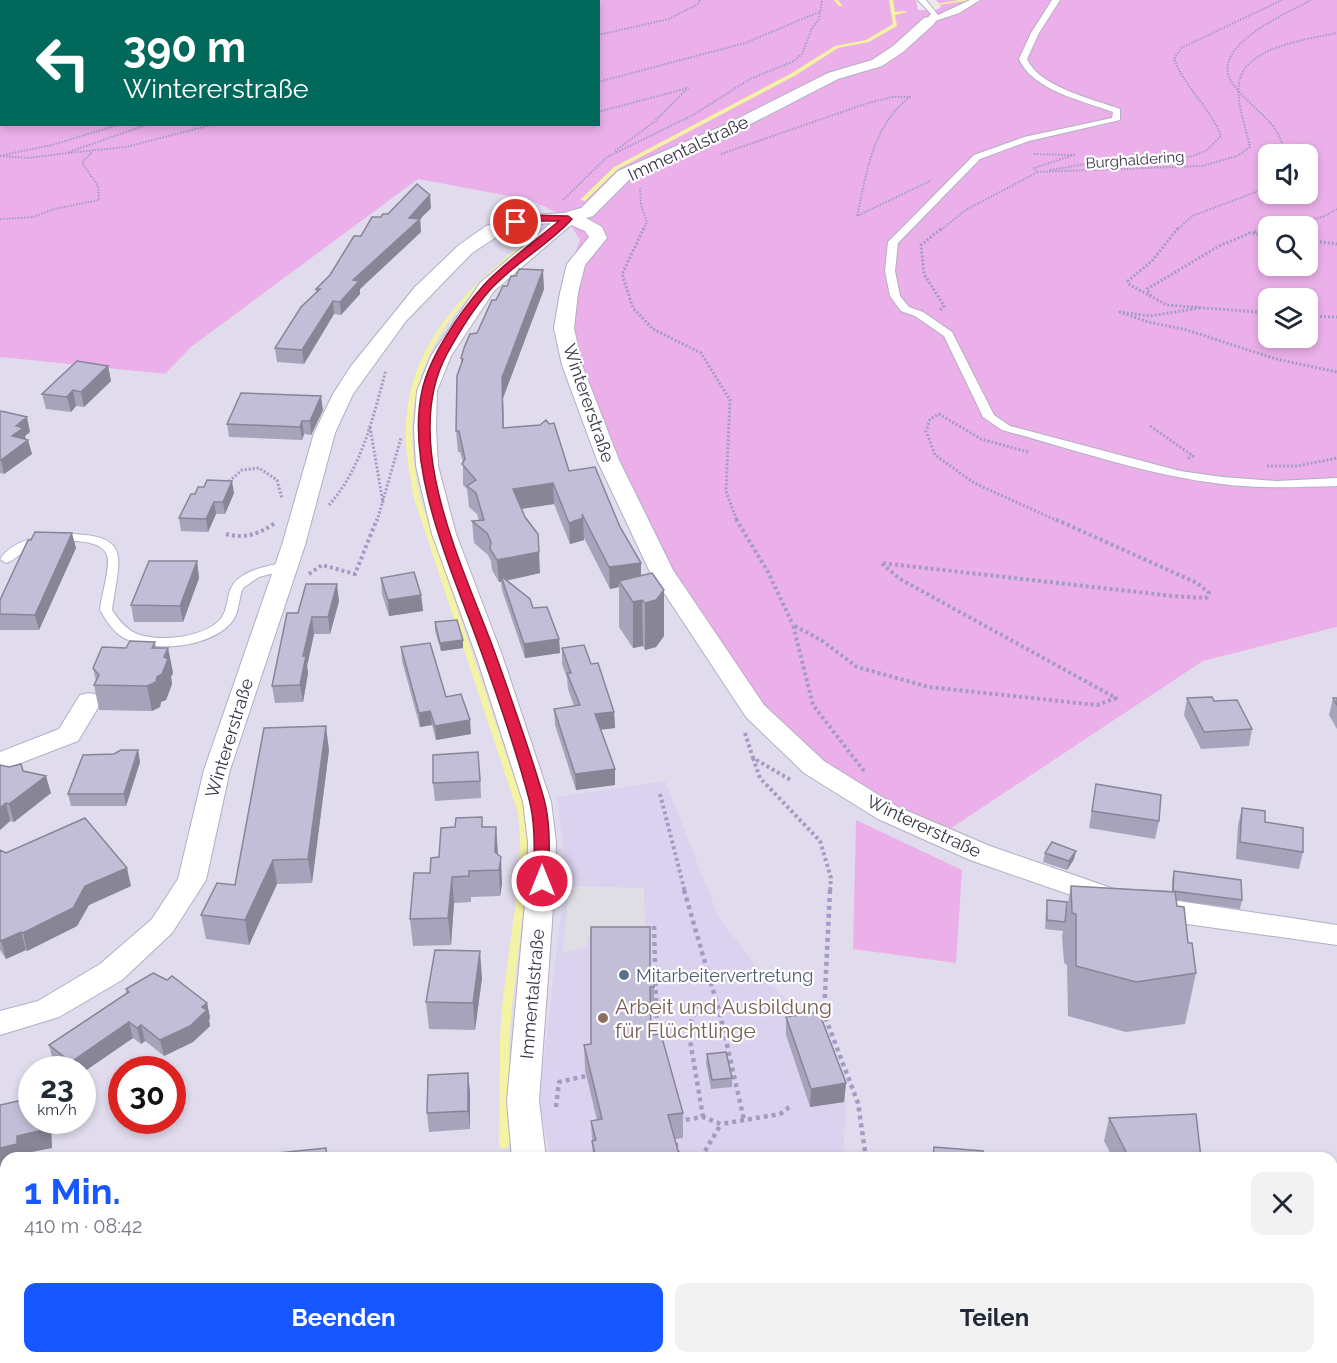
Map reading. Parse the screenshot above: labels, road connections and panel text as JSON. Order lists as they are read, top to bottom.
{
  "streets": {
    "street": ["Immentalstraße", "Wintererstraße"],
    "path": ["Burghaldering"]
  },
  "crossings": [
    ["Immentalstraße", "Wintererstraße"]
  ],
  "places": ["Mitarbeitervertretung", "Arbeit und Ausbildung für Flüchtlinge"],
  "page": {
    "turn": ["390 m", "Wintererstraße"],
    "speed": "23 km/h",
    "limit": "30",
    "heading": ["1 Min.", "410 m · 08:42"],
    "buttons": ["Beenden", "Teilen"]
  }
}
